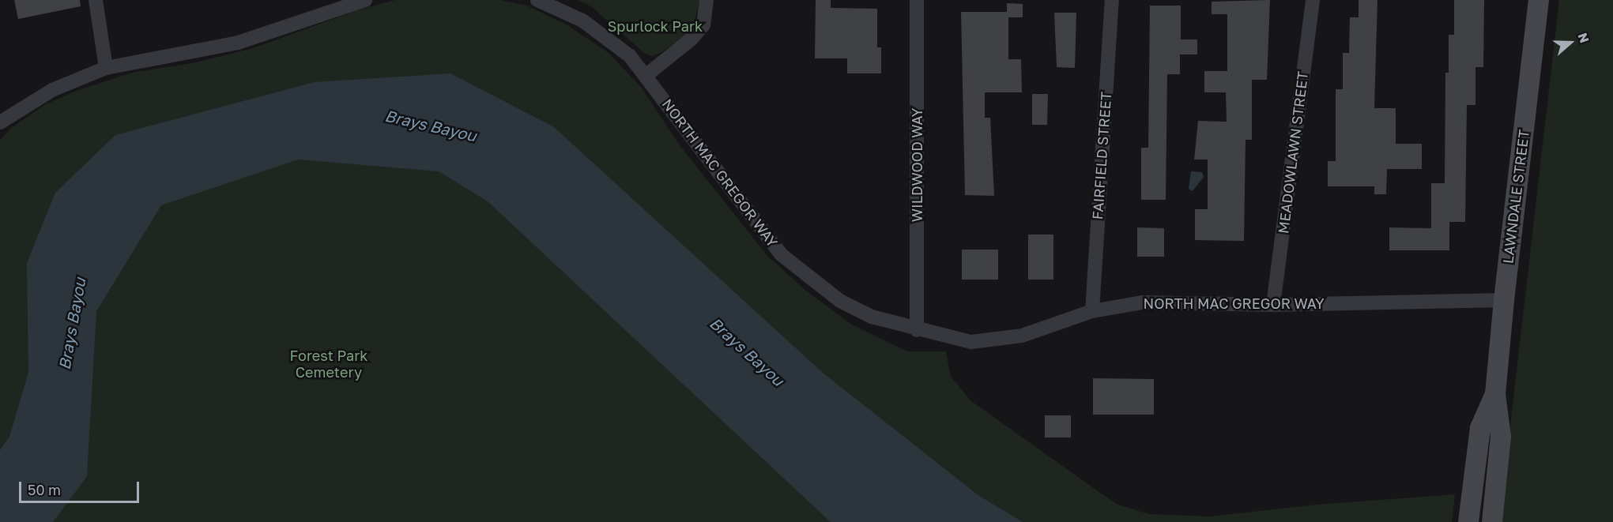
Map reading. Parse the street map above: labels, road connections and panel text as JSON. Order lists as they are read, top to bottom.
{
  "streets": {
    "main road": ["LAWNDALE STREET"],
    "street": [
      "MEADOWLAWN STREET",
      "FAIRFIELD STREET",
      "WILDWOOD WAY",
      "NORTH MAC GREGOR WAY"
    ]
  },
  "crossings": [
    ["MEADOWLAWN STREET", "NORTH MAC GREGOR WAY"],
    ["FAIRFIELD STREET", "NORTH MAC GREGOR WAY"],
    ["WILDWOOD WAY", "NORTH MAC GREGOR WAY"],
    ["NORTH MAC GREGOR WAY", "LAWNDALE STREET"]
  ],
  "water": ["Brays Bayou"],
  "parks": ["Spurlock Park", "Forest Park Cemetery"],
  "scale_bar": "50 m",
  "north": "right"
}
